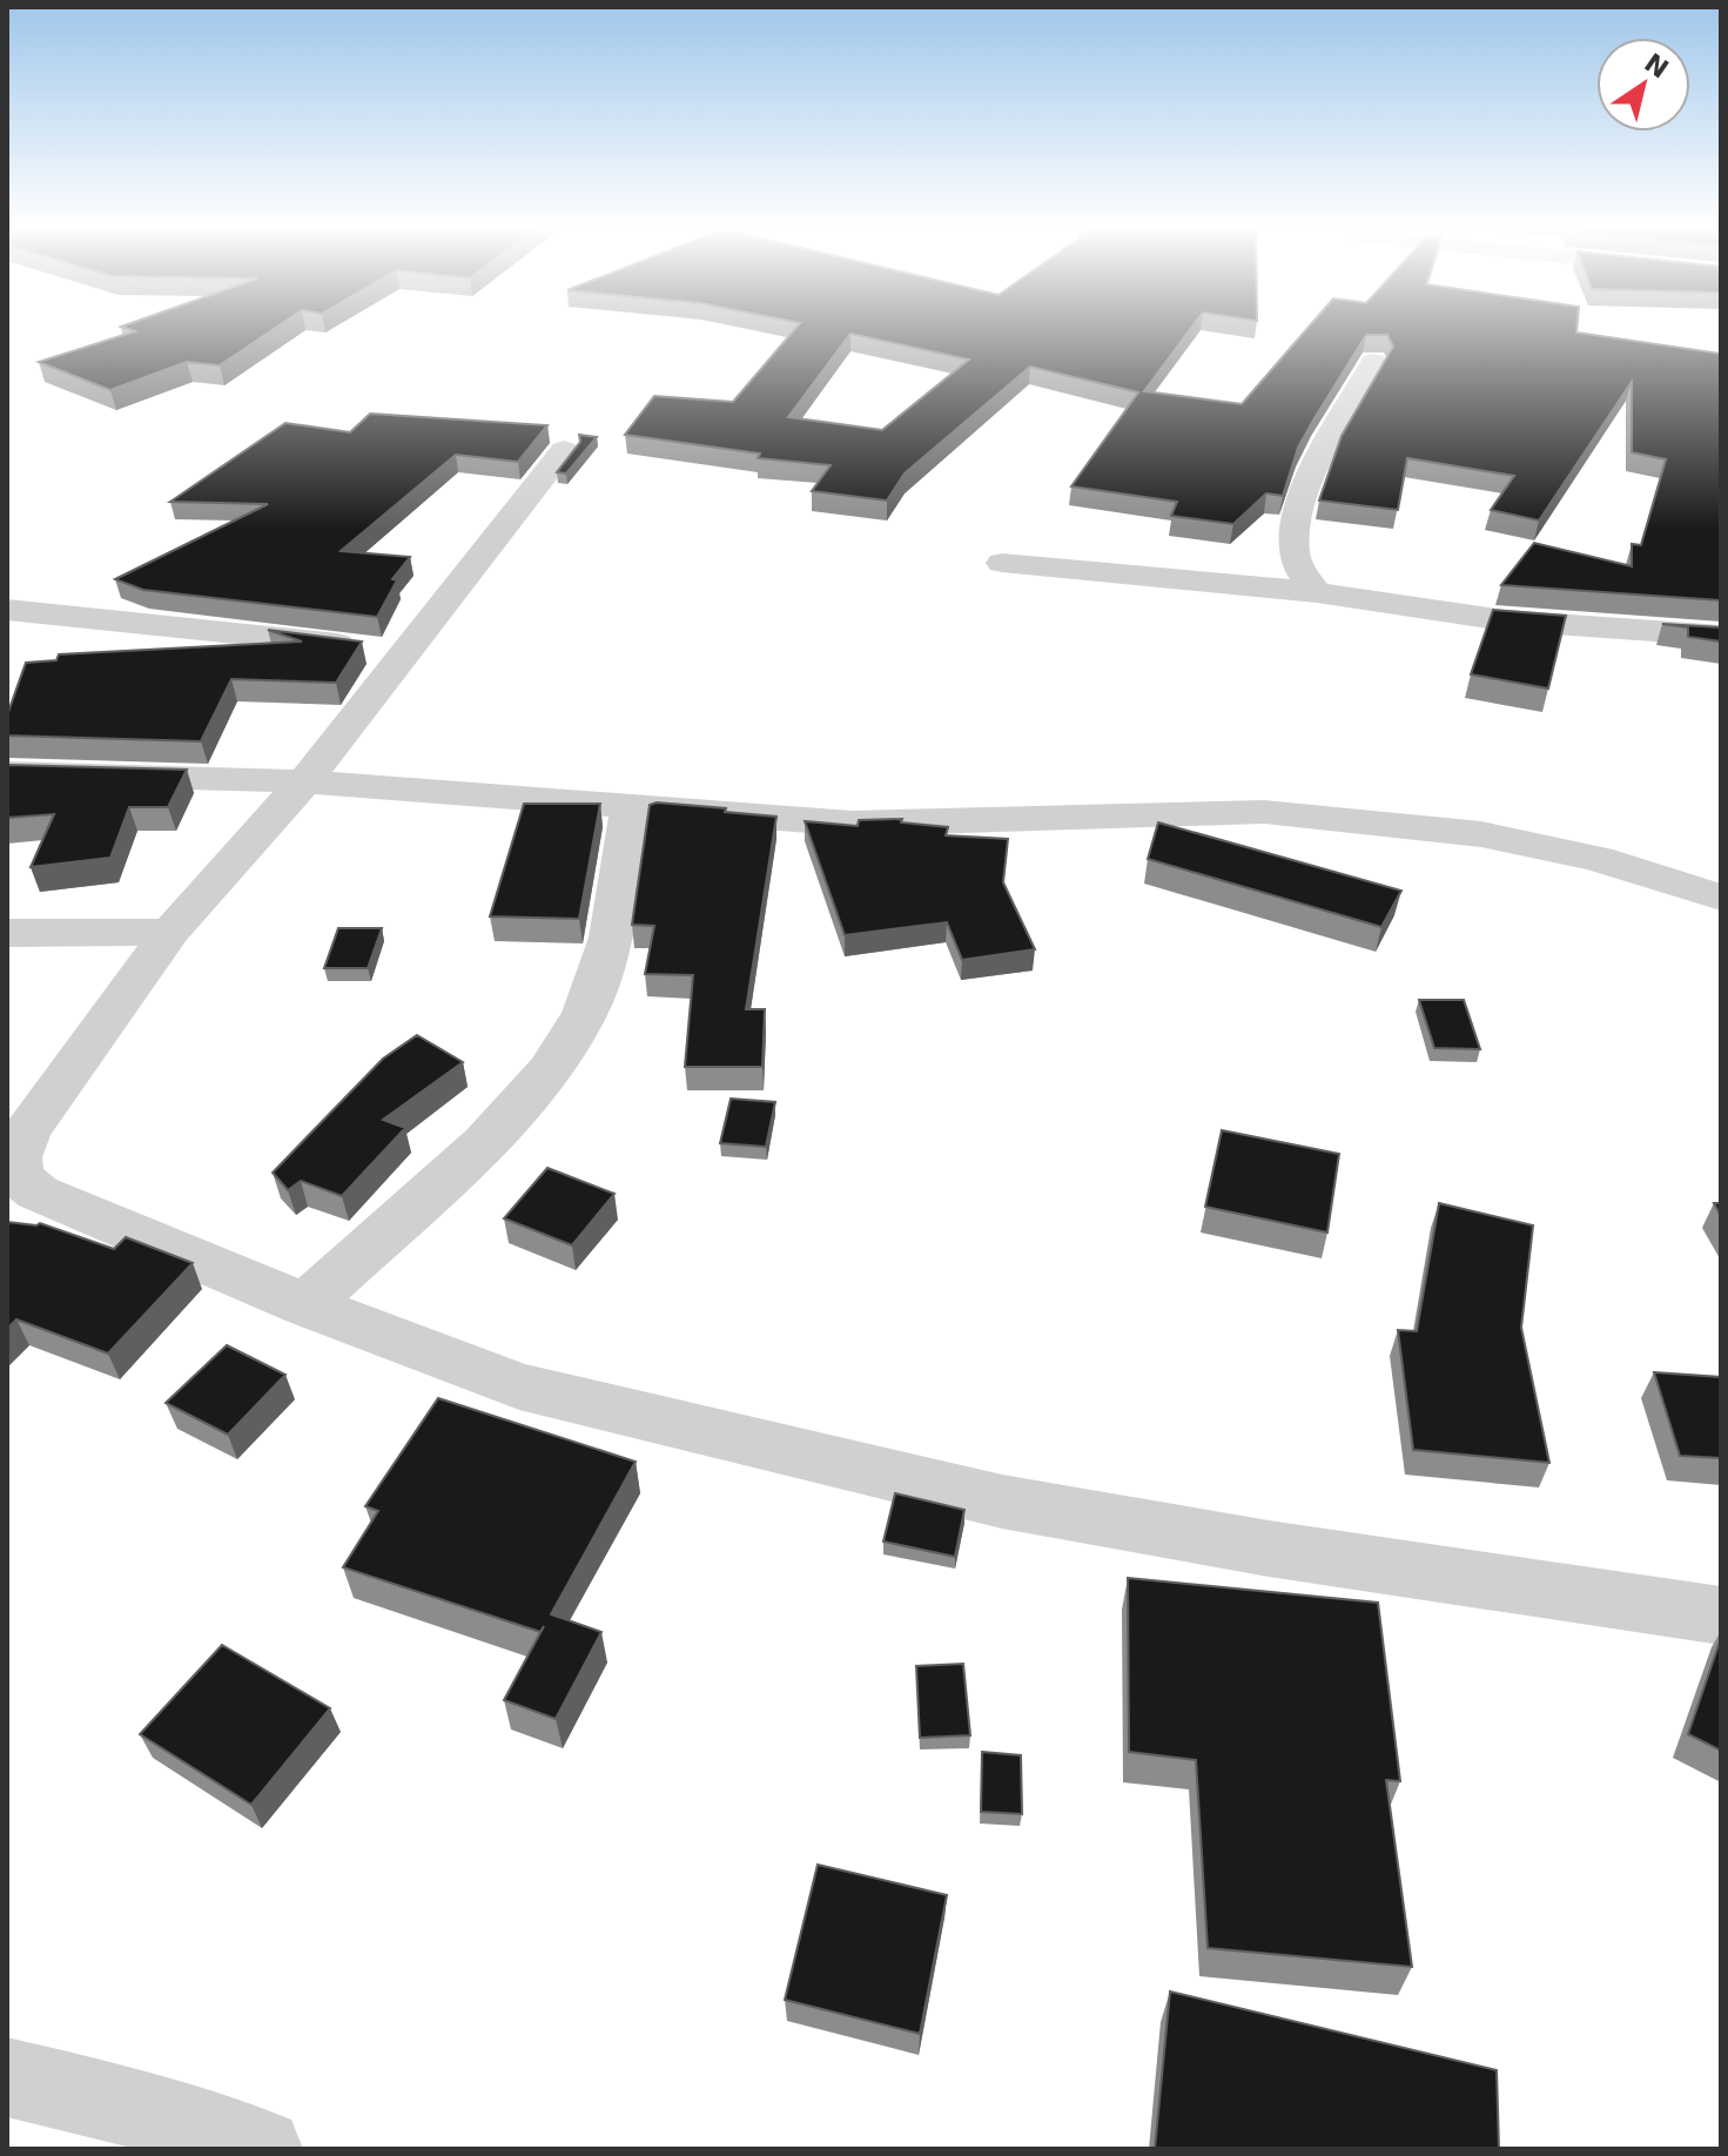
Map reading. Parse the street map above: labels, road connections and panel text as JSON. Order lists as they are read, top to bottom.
{
  "north": "top right"
}
